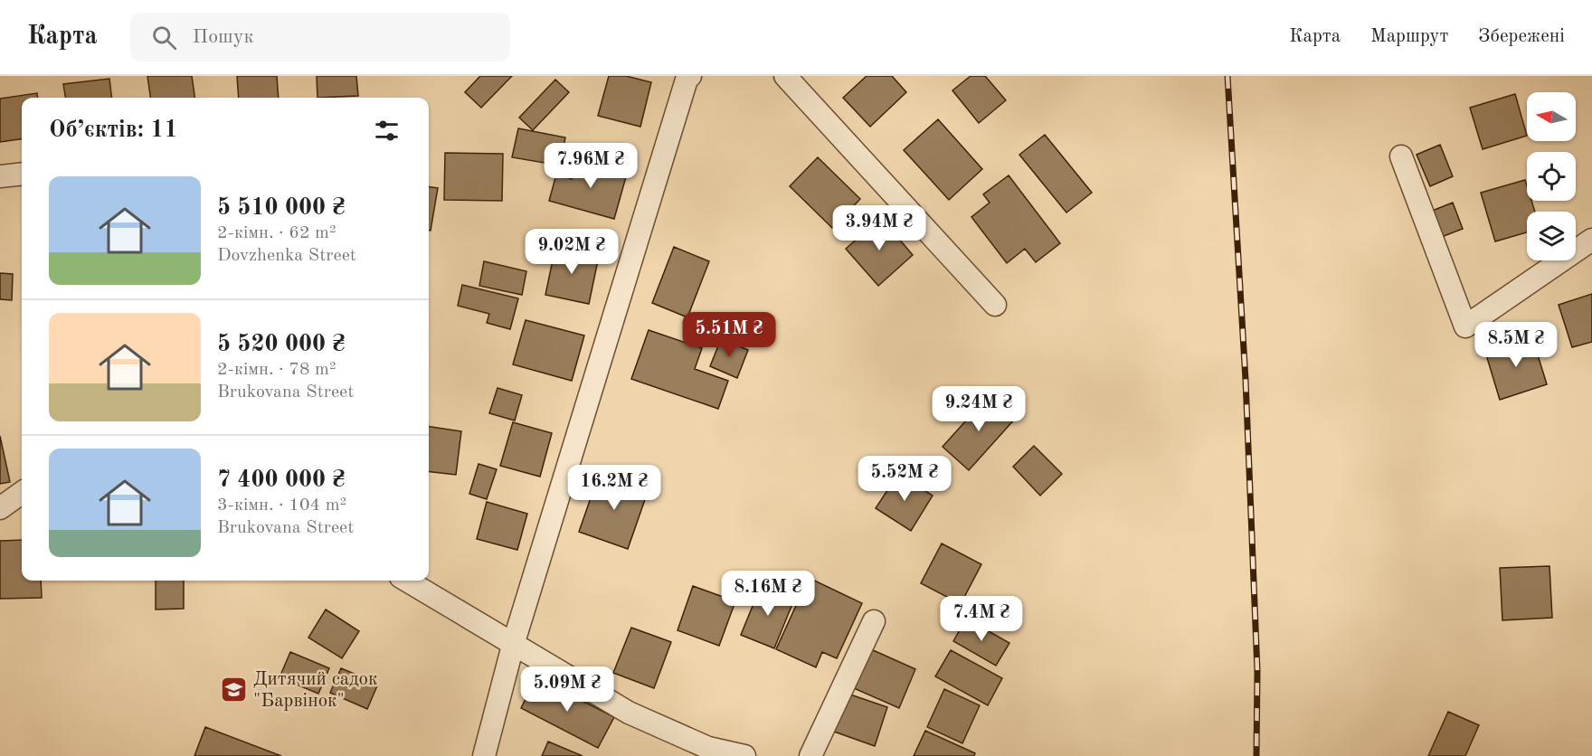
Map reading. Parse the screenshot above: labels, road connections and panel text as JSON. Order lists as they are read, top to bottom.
{
  "places": {
    "school or university": ["Дитячий садок \"Барвінок\""]
  },
  "north": "left",
  "page": {
    "header": "Карта",
    "search": "Пошук",
    "nav": ["Карта", "Маршрут", "Збережені"],
    "heading": "Об’єктів: 11",
    "price": [
      "7.96M ₴",
      "3.94M ₴",
      "9.02M ₴",
      "5.51M ₴",
      "8.5M ₴",
      "9.24M ₴",
      "5.52M ₴",
      "16.2M ₴",
      "8.16M ₴",
      "7.4M ₴",
      "5.09M ₴"
    ],
    "list": [
      {
        "name": "5 510 000 ₴",
        "note": "2-кімн. · 62 m² · Dovzhenka Street"
      },
      {
        "name": "5 520 000 ₴",
        "note": "2-кімн. · 78 m² · Brukovana Street"
      },
      {
        "name": "7 400 000 ₴",
        "note": "3-кімн. · 104 m² · Brukovana Street"
      }
    ]
  }
}
